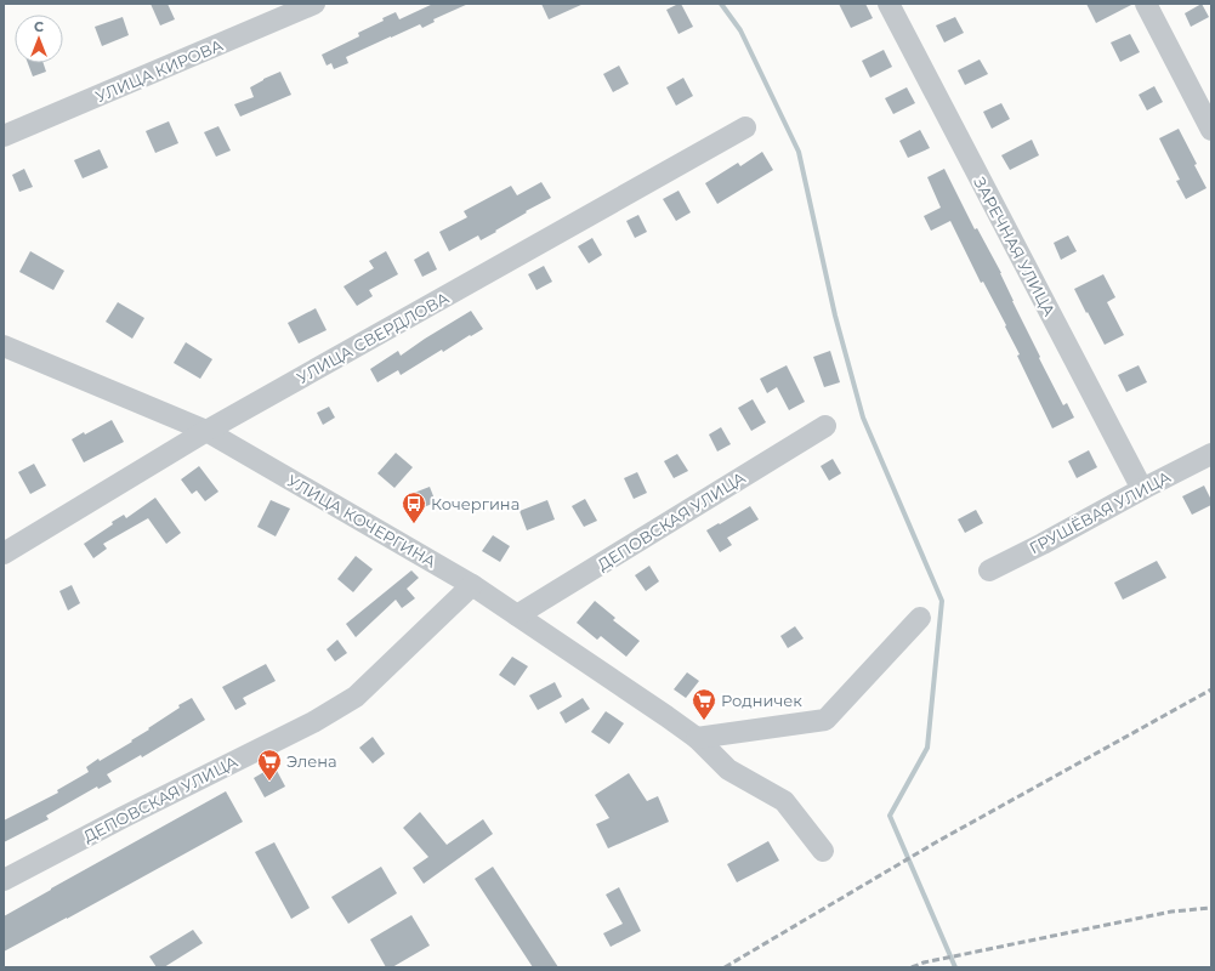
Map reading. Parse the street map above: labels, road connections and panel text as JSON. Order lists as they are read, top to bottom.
{
  "streets": {
    "street": [
      "УЛИЦА КИРОВА",
      "ЗАРЕЧНАЯ УЛИЦА",
      "УЛИЦА СВЕРДЛОВА",
      "ГРУШЁВАЯ УЛИЦА",
      "УЛИЦА КОЧЕРГИНА",
      "ДЕПОВСКАЯ УЛИЦА"
    ]
  },
  "crossings": [
    ["ЗАРЕЧНАЯ УЛИЦА", "ГРУШЁВАЯ УЛИЦА"],
    ["УЛИЦА СВЕРДЛОВА", "УЛИЦА КОЧЕРГИНА"],
    ["УЛИЦА КОЧЕРГИНА", "ДЕПОВСКАЯ УЛИЦА"]
  ],
  "places": {
    "bus stop": ["Кочергина"],
    "supermarket": ["Родничек", "Элена"]
  },
  "north": "top"
}
